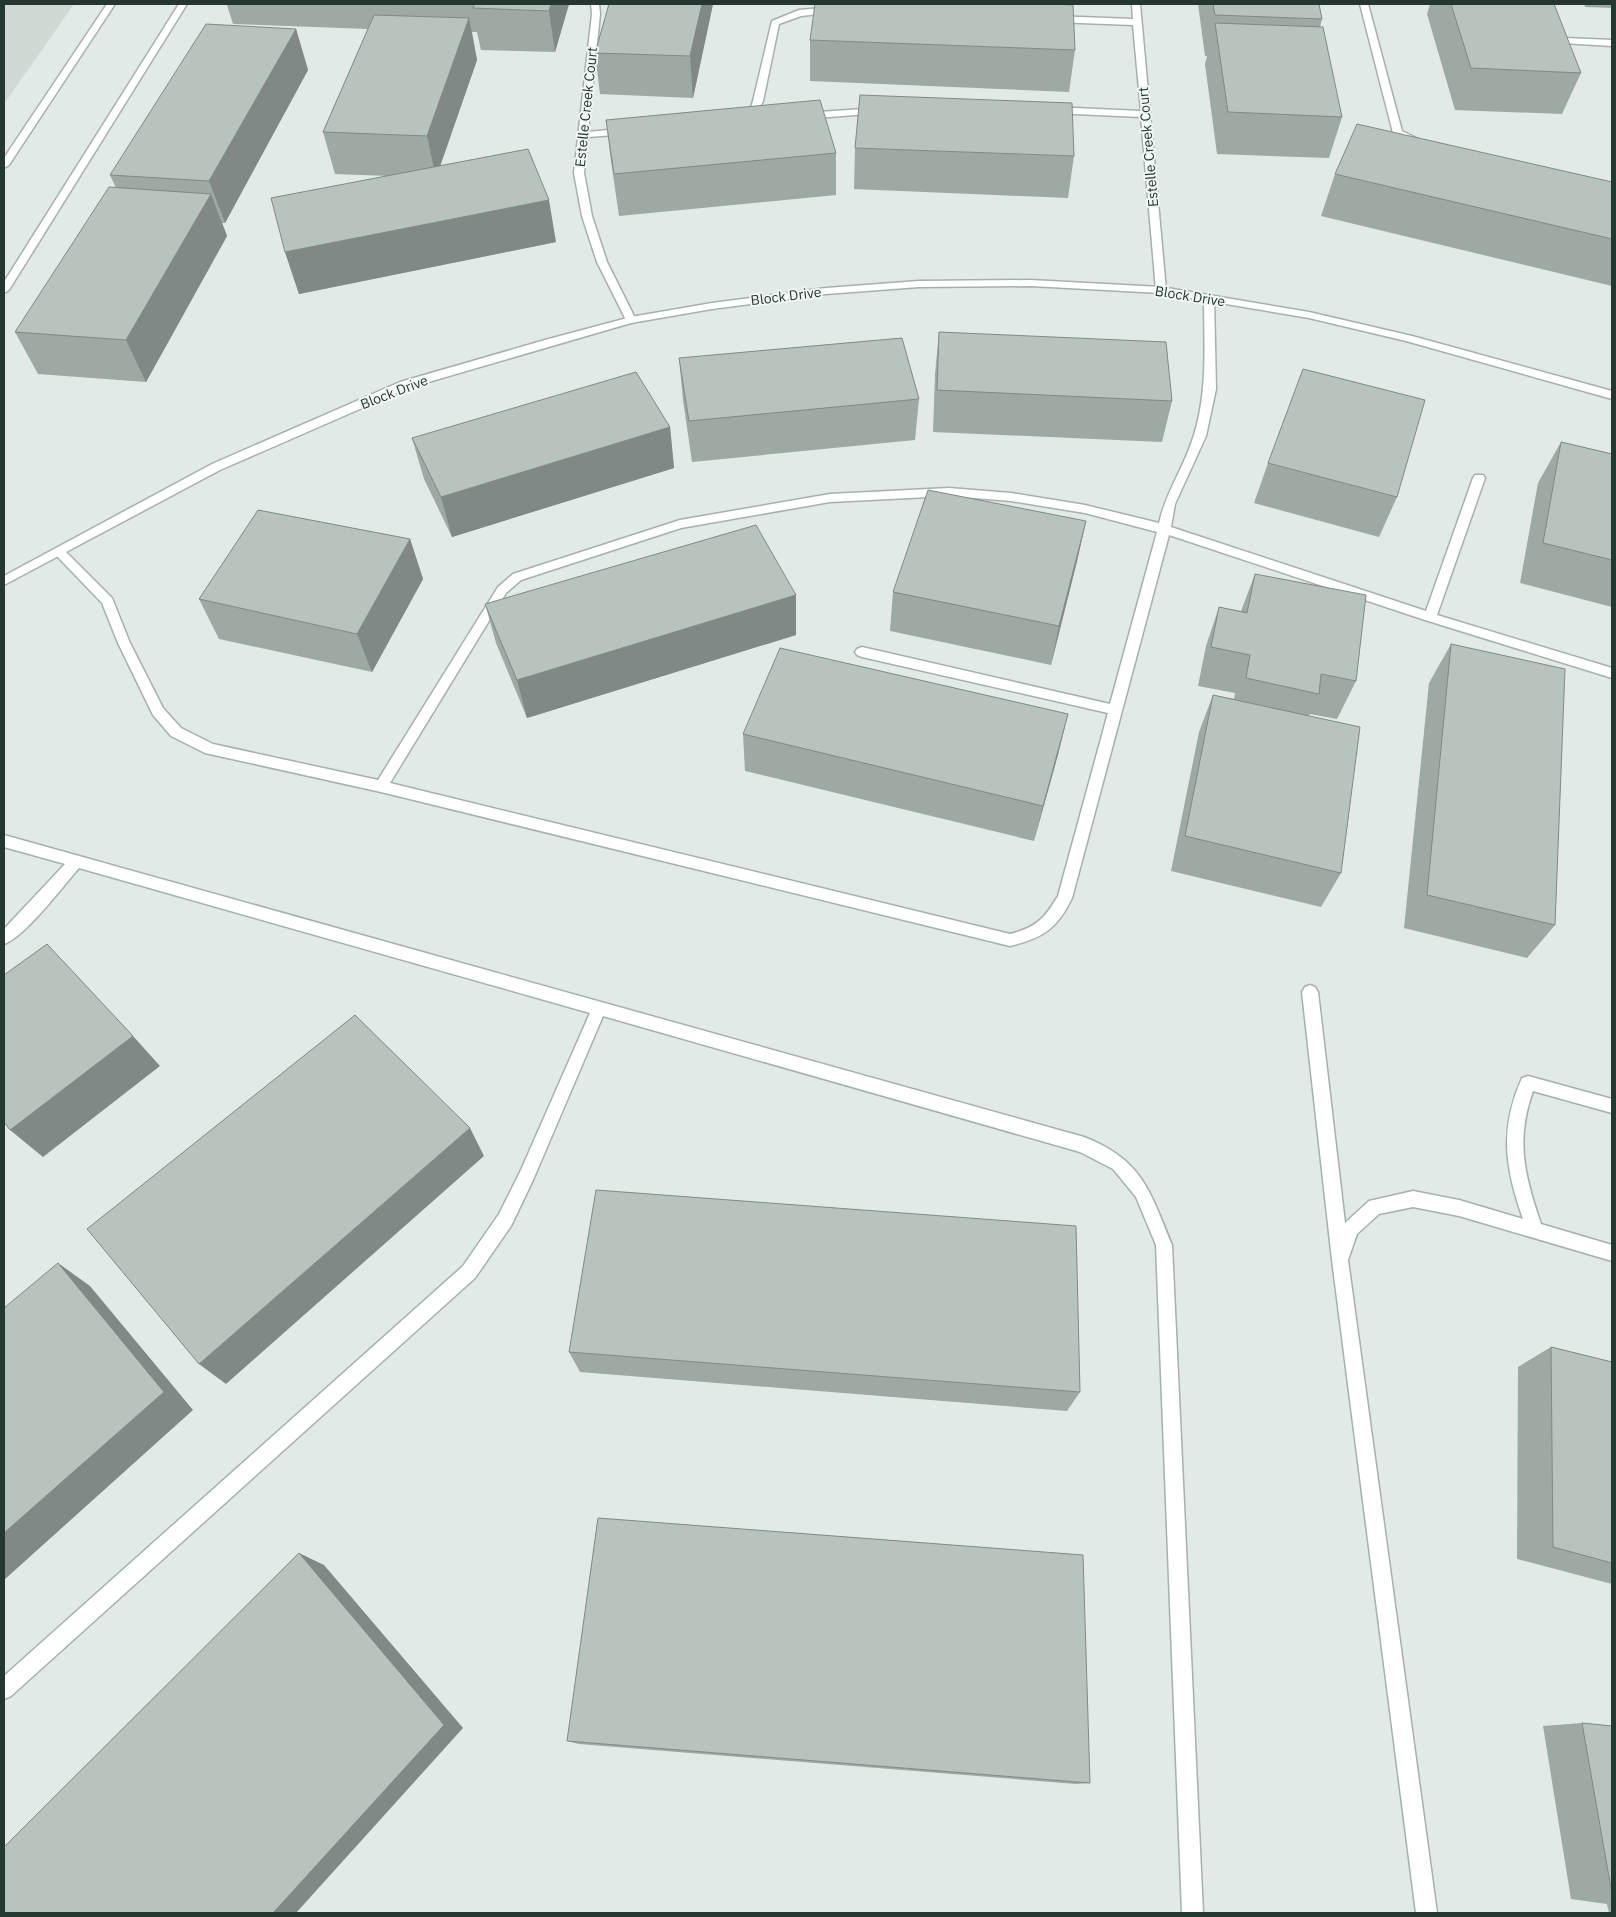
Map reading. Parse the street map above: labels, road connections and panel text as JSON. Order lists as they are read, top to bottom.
{
  "streets": {
    "street": ["Estelle Creek Court", "Block Drive"]
  },
  "crossings": [
    ["Estelle Creek Court", "Block Drive"]
  ]
}
